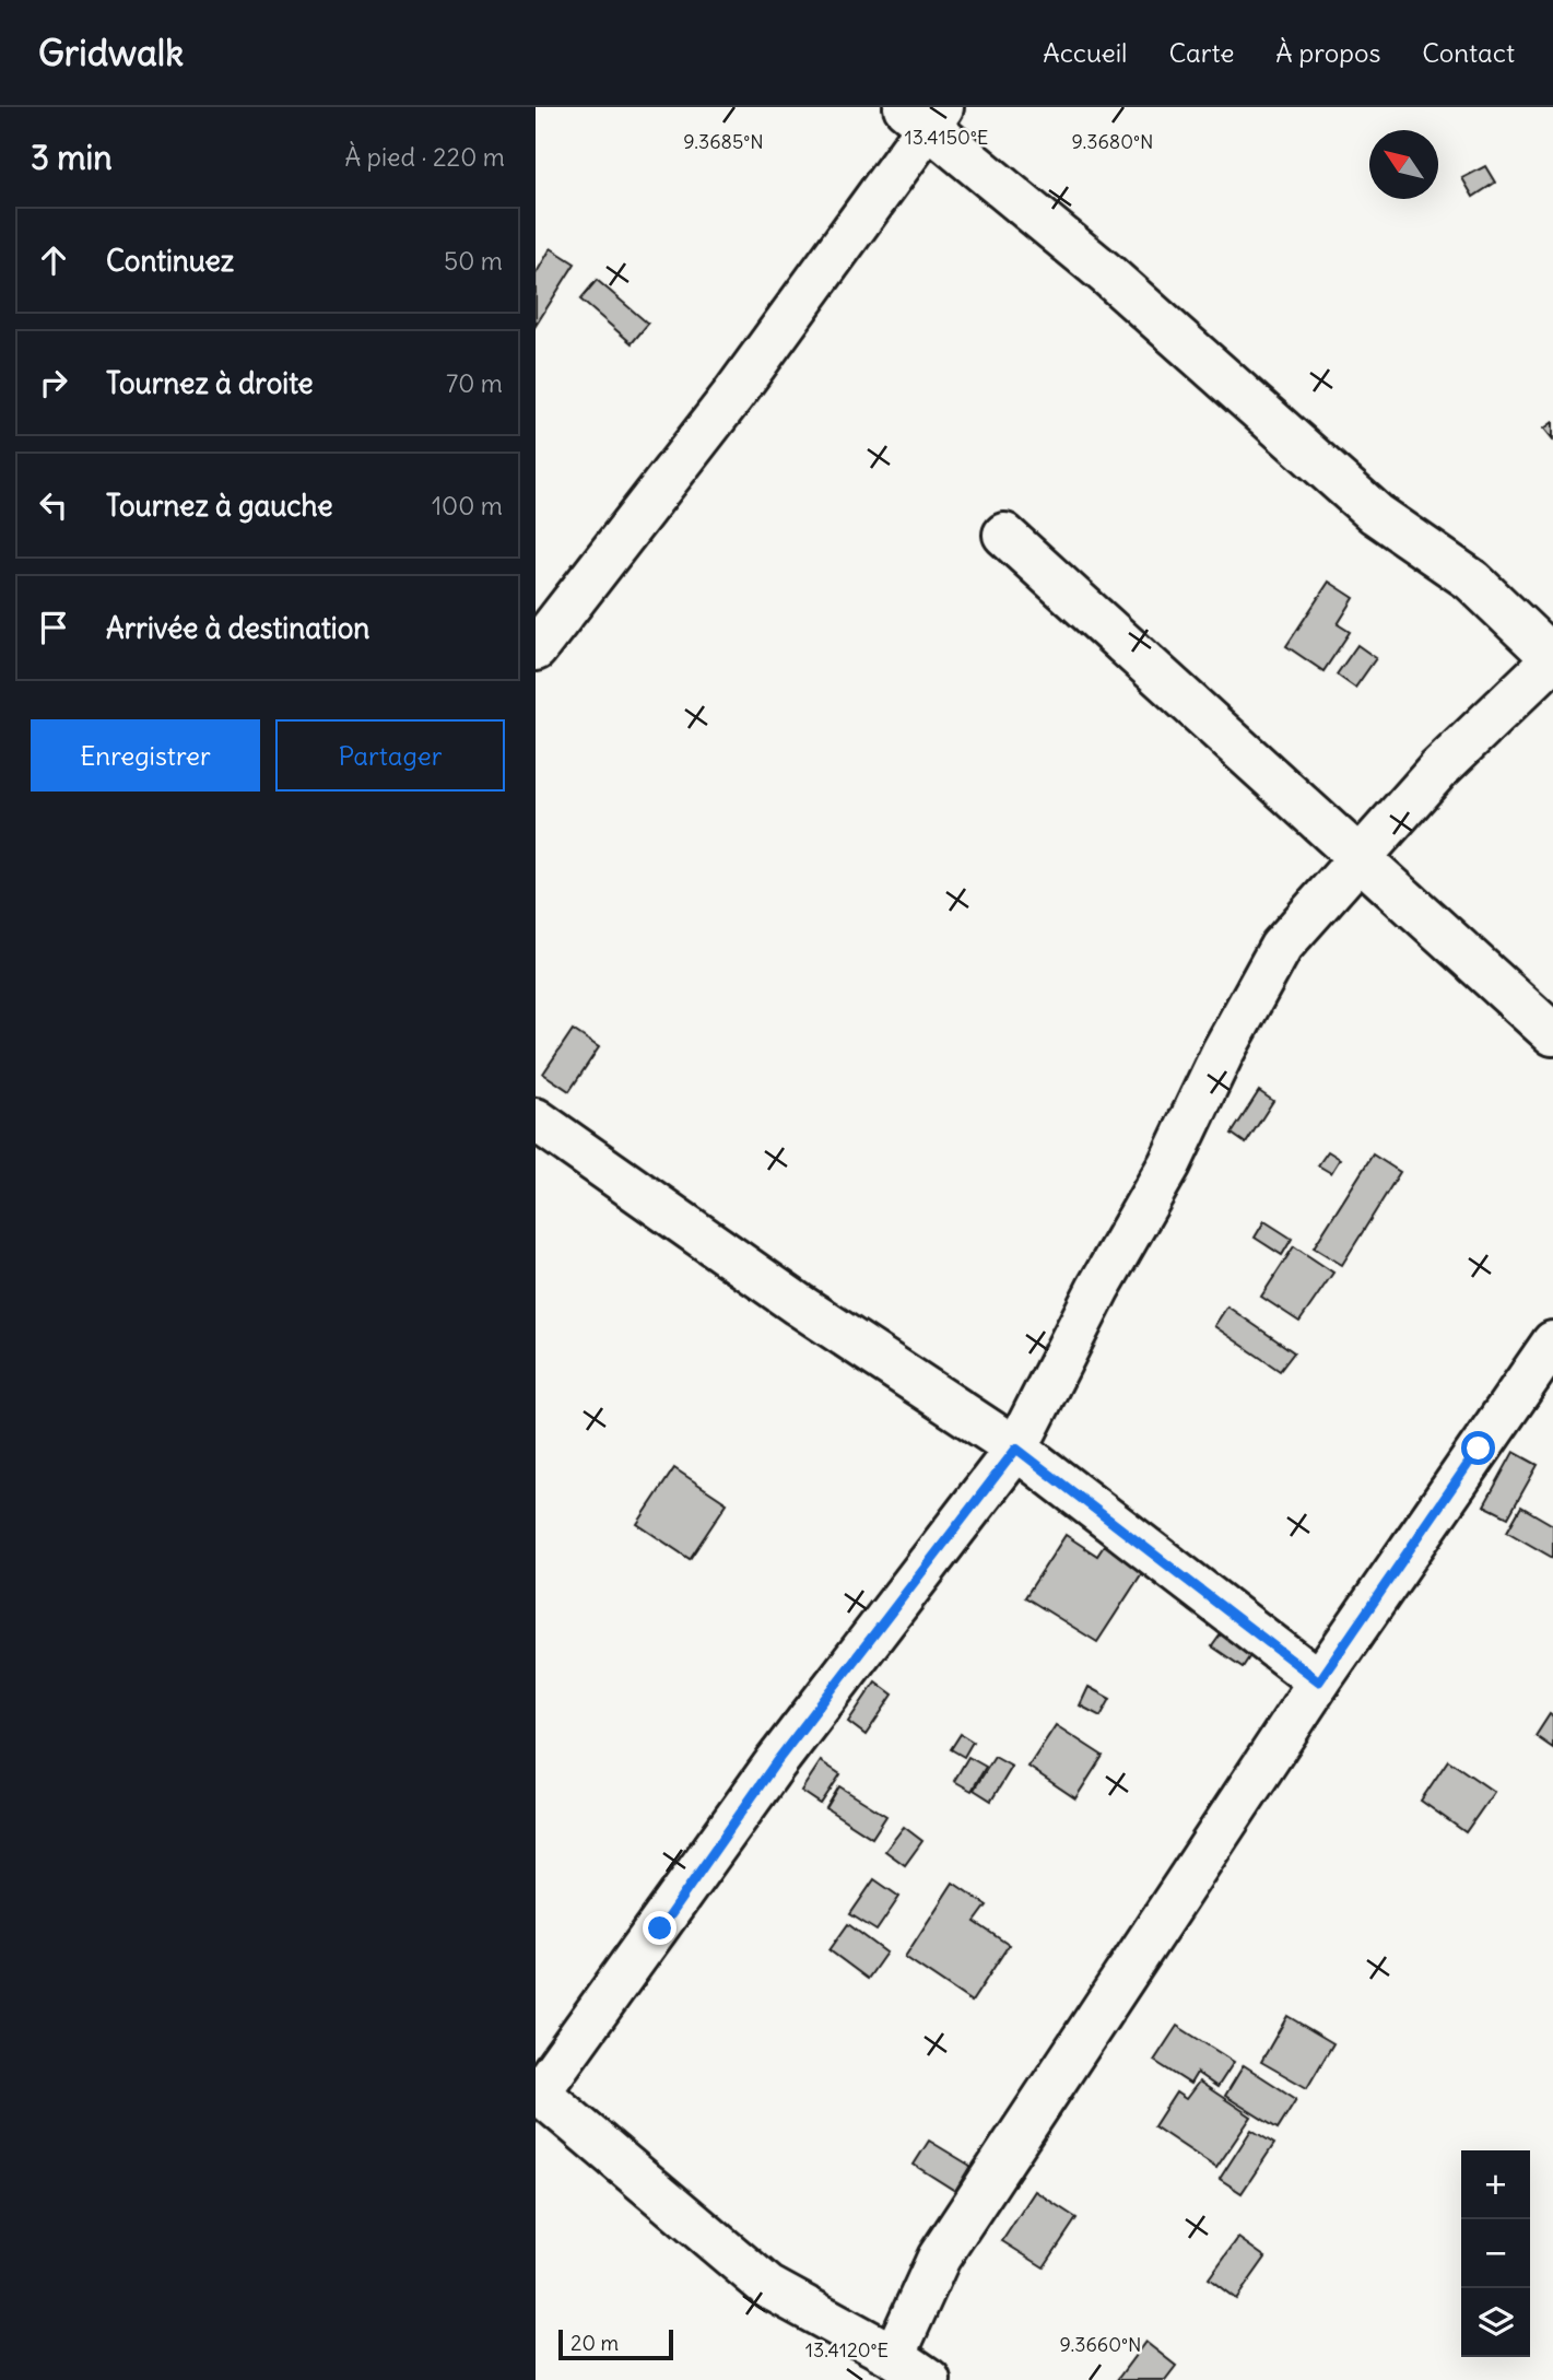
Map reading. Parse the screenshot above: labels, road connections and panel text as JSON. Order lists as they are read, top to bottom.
{
  "scale_bar": "20 m",
  "north": "top left",
  "page": {
    "header": "Gridwalk",
    "nav": [
      "Accueil",
      "Carte",
      "À propos",
      "Contact"
    ],
    "heading": ["3 min", "À pied · 220 m"],
    "list": [
      ["Continuez", "50 m"],
      ["Tournez à droite", "70 m"],
      ["Tournez à gauche", "100 m"],
      "Arrivée à destination"
    ],
    "buttons": ["Enregistrer", "Partager"],
    "map_buttons": ["+", "−"],
    "scale": "20 m"
  },
  "coordinates": [
    "13.4150°E",
    "9.3685°N",
    "9.3680°N",
    "9.3660°N",
    "13.4120°E"
  ]
}
